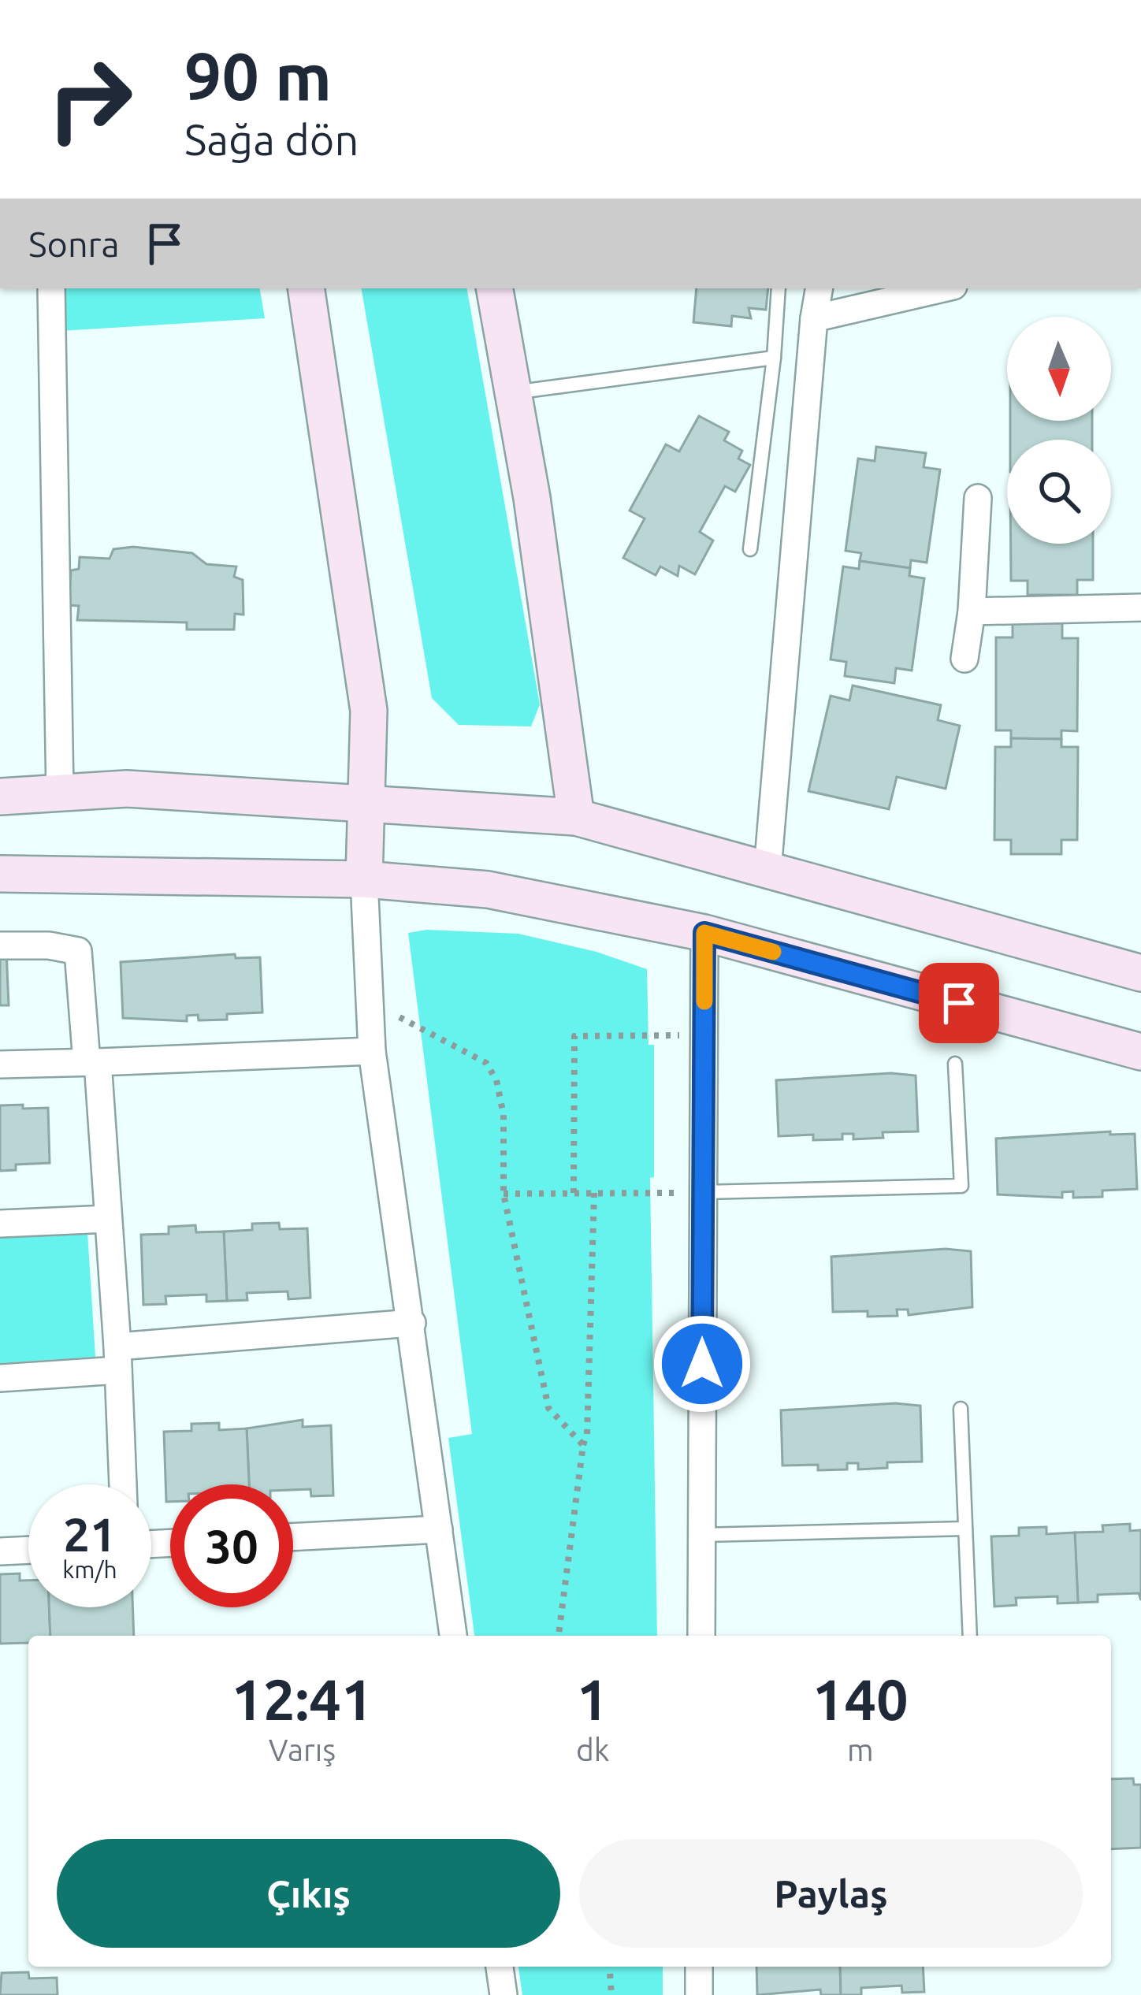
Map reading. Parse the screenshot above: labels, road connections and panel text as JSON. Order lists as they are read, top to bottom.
{
  "north": "bottom",
  "page": {
    "turn": ["90 m", "Sağa dön"],
    "then": "Sonra",
    "speed": "21 km/h",
    "limit": "30",
    "eta": [
      "12:41",
      "Varış",
      "1",
      "dk",
      "140",
      "m"
    ],
    "buttons": ["Çıkış", "Paylaş"]
  }
}
